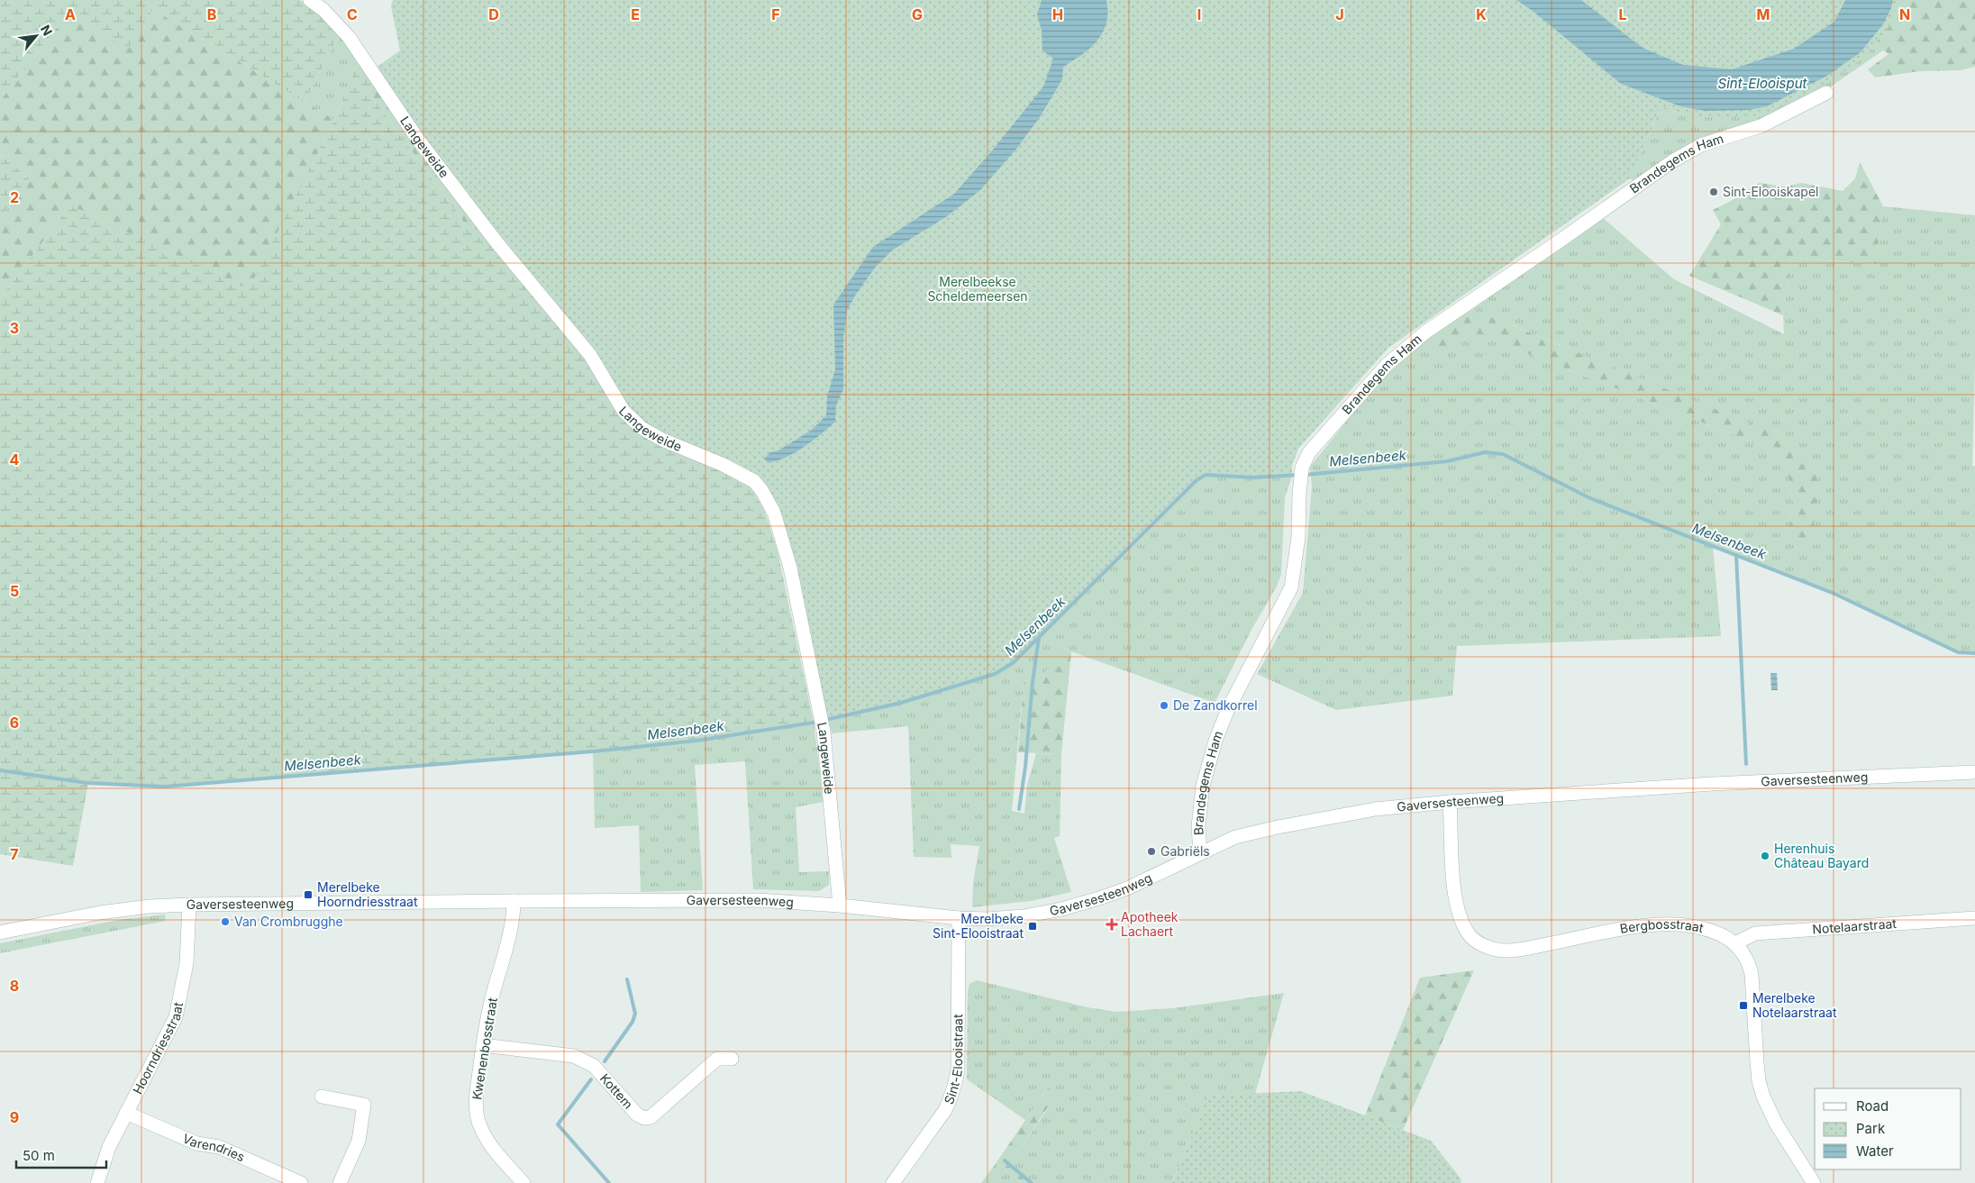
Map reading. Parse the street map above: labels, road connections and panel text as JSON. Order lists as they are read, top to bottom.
{
  "streets": {
    "street": [
      "Langeweide",
      "Brandegems Ham",
      "Gaversesteenweg",
      "Notelaarstraat",
      "Bergbosstraat",
      "Hoorndriesstraat",
      "Kwenenbosstraat",
      "Sint-Elooistraat",
      "Kottem",
      "Varendries"
    ]
  },
  "crossings": [
    ["Langeweide", "Gaversesteenweg"],
    ["Brandegems Ham", "Gaversesteenweg"],
    ["Gaversesteenweg", "Bergbosstraat"],
    ["Gaversesteenweg", "Hoorndriesstraat"],
    ["Gaversesteenweg", "Kwenenbosstraat"],
    ["Gaversesteenweg", "Sint-Elooistraat"],
    ["Notelaarstraat", "Bergbosstraat"],
    ["Hoorndriesstraat", "Varendries"],
    ["Kwenenbosstraat", "Kottem"]
  ],
  "water": ["Sint-Elooisput", "Melsenbeek"],
  "parks": ["Merelbeekse Scheldemeersen"],
  "places": {
    "other": [
      "Sint-Elooiskapel",
      "De Zandkorrel",
      "Gabriëls",
      "Herenhuis Château Bayard",
      "Van Crombrugghe"
    ],
    "transit": ["Merelbeke Hoorndriesstraat", "Merelbeke Sint-Elooistraat", "Merelbeke Notelaarstraat"],
    "health": ["Apotheek Lachaert"]
  },
  "legend": ["Road", "Park", "Water"],
  "scale_bar": "50 m",
  "north": "top right",
  "grid": {
    "columns": [
      "A",
      "B",
      "C",
      "D",
      "E",
      "F",
      "G",
      "H",
      "I",
      "J",
      "K",
      "L",
      "M",
      "N"
    ],
    "rows": [
      "2",
      "3",
      "4",
      "5",
      "6",
      "7",
      "8",
      "9"
    ]
  }
}
